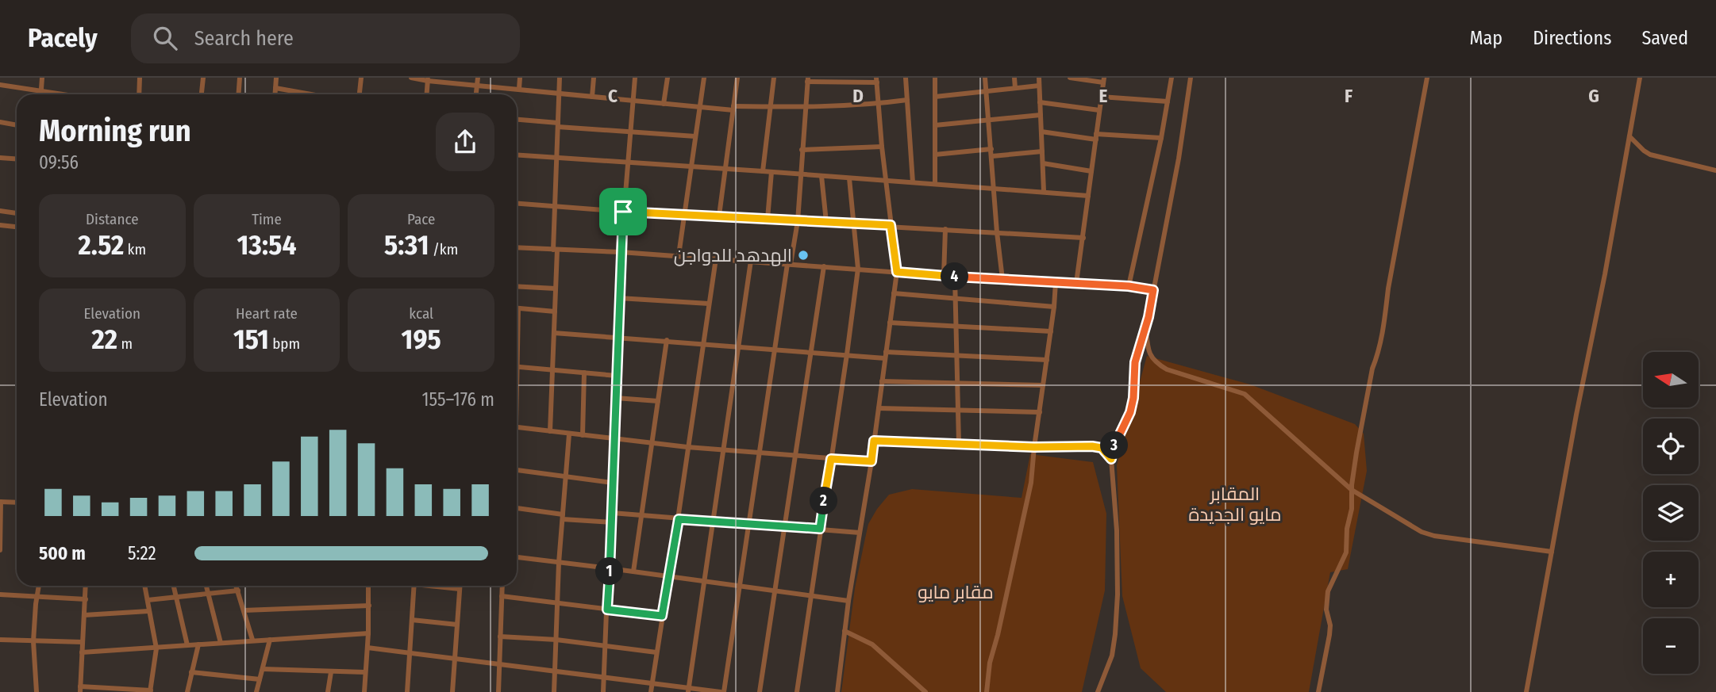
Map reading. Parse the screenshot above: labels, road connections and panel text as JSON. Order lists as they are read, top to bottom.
{
  "parks": ["المقابر مايو الجديدة", "مقابر مايو"],
  "places": ["الهدهد للدواجن"],
  "north": "left",
  "page": {
    "header": "Pacely",
    "search": "Search here",
    "nav": ["Map", "Directions", "Saved"],
    "heading": ["Morning run", "09:56"],
    "stats": [
      ["Distance", "2.52 km"],
      ["Time", "13:54"],
      ["Pace", "5:31 /km"],
      ["Elevation", "22 m"],
      ["Heart rate", "151 bpm"],
      ["kcal", "195"]
    ],
    "pins": [
      "4",
      "3",
      "2",
      "1"
    ],
    "map_buttons": ["+", "−"],
    "chart": ["Elevation", "155–176 m"],
    "list": [
      {
        "name": "500 m",
        "note": "5:22"
      }
    ]
  },
  "grid": {
    "columns": [
      "C",
      "D",
      "E",
      "F",
      "G"
    ]
  }
}
